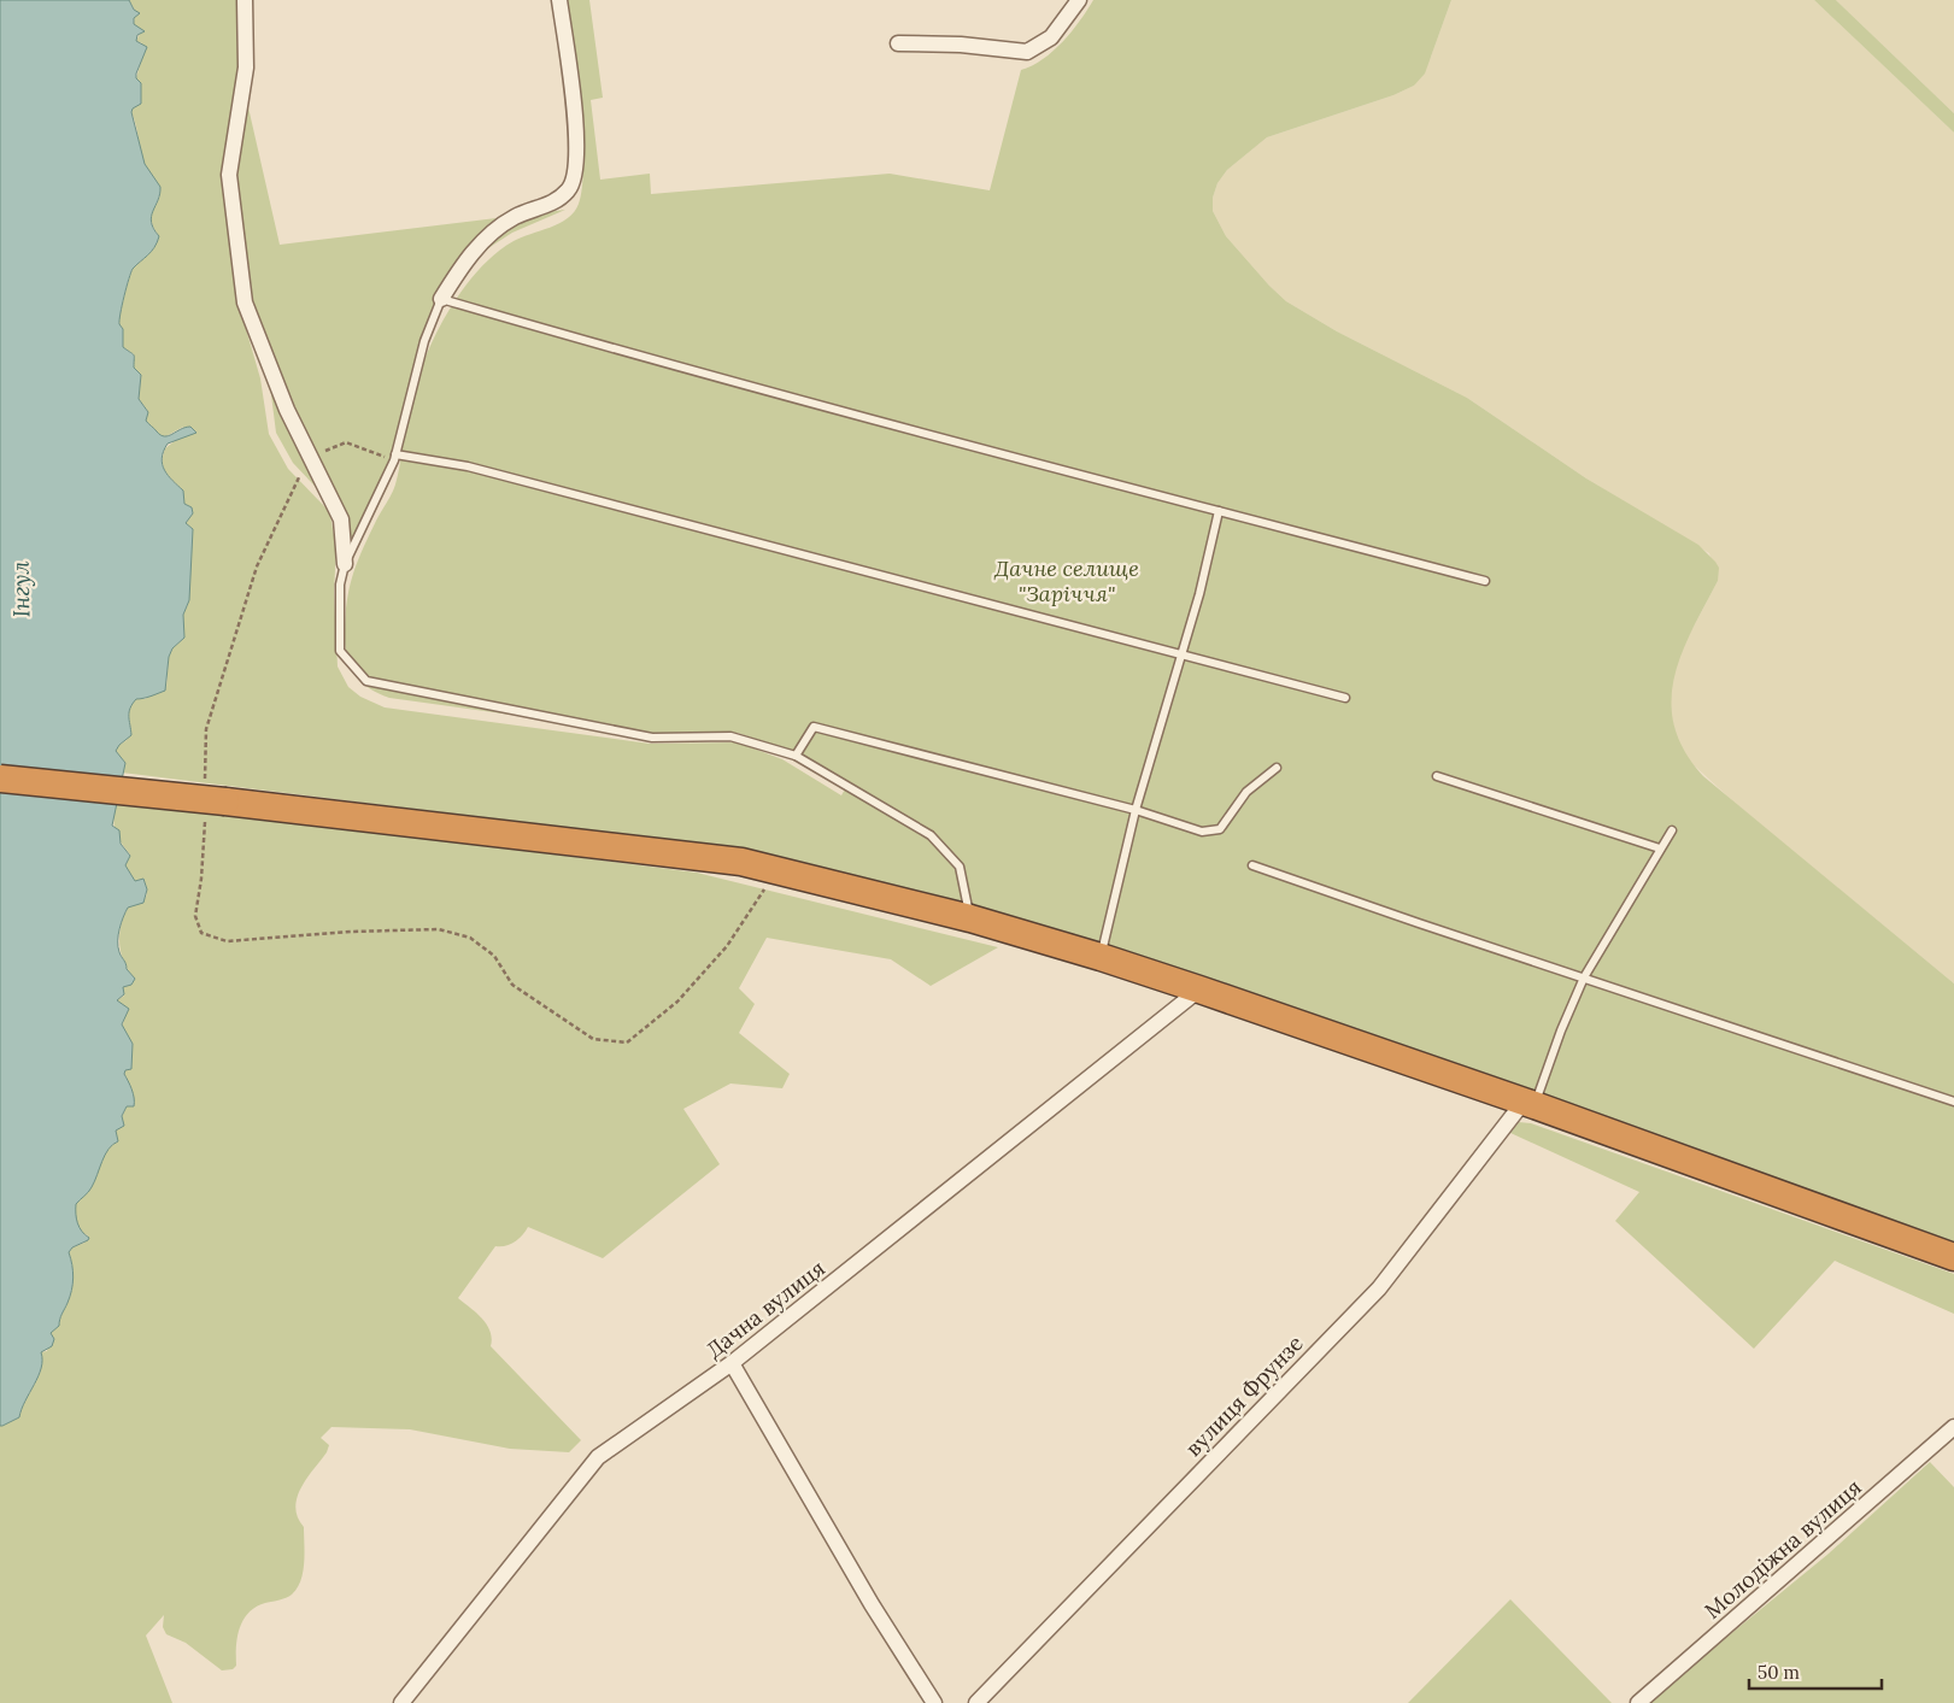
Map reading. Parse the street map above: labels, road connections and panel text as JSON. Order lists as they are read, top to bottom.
{
  "streets": {
    "street": ["Дачна вулиця", "вулиця Фрунзе", "Молодіжна вулиця"]
  },
  "water": ["Інгул"],
  "parks": ["Дачне селище \"Заріччя\""],
  "scale_bar": "50 m"
}
